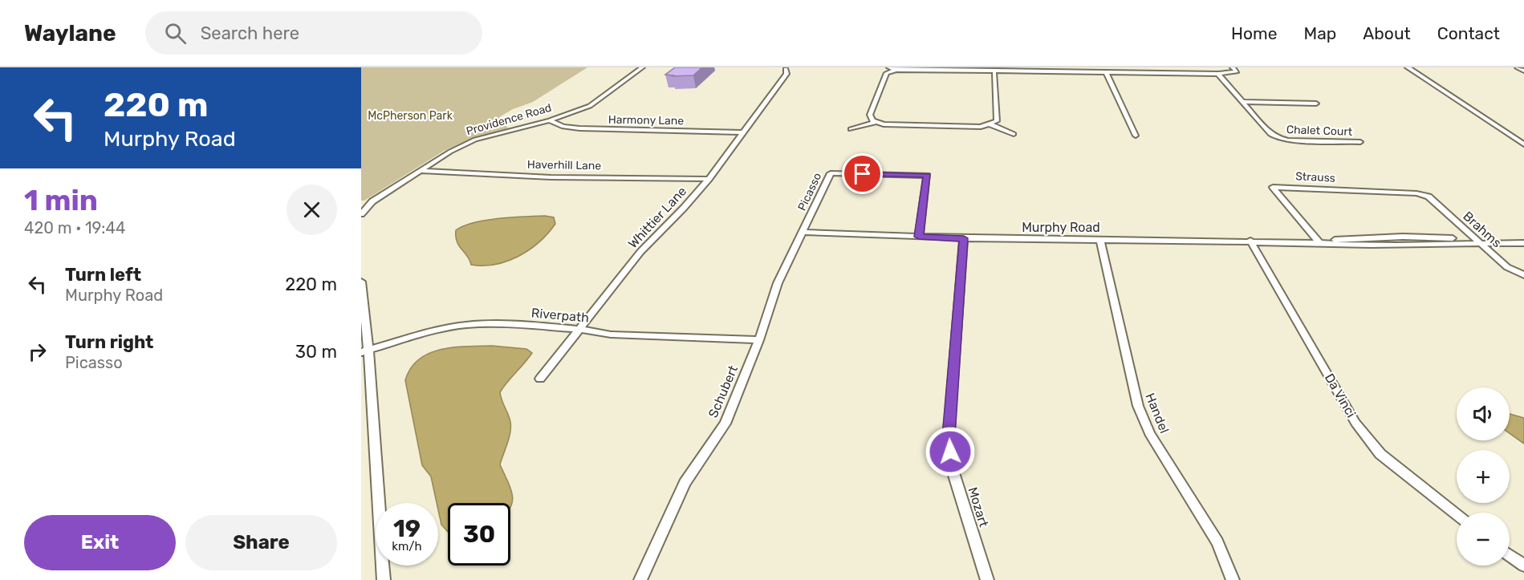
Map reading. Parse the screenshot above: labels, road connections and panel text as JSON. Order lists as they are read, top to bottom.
{
  "streets": {
    "street": [
      "Providence Road",
      "Harmony Lane",
      "Chalet Court",
      "Haverhill Lane",
      "Strauss",
      "Picasso",
      "Whittier Lane",
      "Murphy Road",
      "Brahms",
      "Riverpath",
      "Schubert",
      "Da Vinci",
      "Handel",
      "Mozart"
    ]
  },
  "crossings": [
    ["Providence Road", "Harmony Lane"],
    ["Providence Road", "Haverhill Lane"],
    ["Harmony Lane", "Whittier Lane"],
    ["Haverhill Lane", "Whittier Lane"],
    ["Strauss", "Murphy Road"],
    ["Strauss", "Brahms"],
    ["Picasso", "Murphy Road"],
    ["Picasso", "Schubert"],
    ["Whittier Lane", "Riverpath"],
    ["Murphy Road", "Brahms"],
    ["Murphy Road", "Schubert"],
    ["Murphy Road", "Da Vinci"],
    ["Murphy Road", "Handel"],
    ["Murphy Road", "Mozart"],
    ["Riverpath", "Schubert"]
  ],
  "parks": ["McPherson Park"],
  "page": {
    "header": "Waylane",
    "search": "Search here",
    "nav": [
      "Home",
      "Map",
      "About",
      "Contact"
    ],
    "turn": ["220 m", "Murphy Road"],
    "heading": ["1 min", "420 m · 19:44"],
    "list": [
      {
        "name": "Turn left",
        "note": "Murphy Road",
        "value": "220 m"
      },
      {
        "name": "Turn right",
        "note": "Picasso",
        "value": "30 m"
      }
    ],
    "map_buttons": ["+", "−"],
    "speed": "19 km/h",
    "limit": "30",
    "buttons": ["Exit", "Share"]
  }
}
